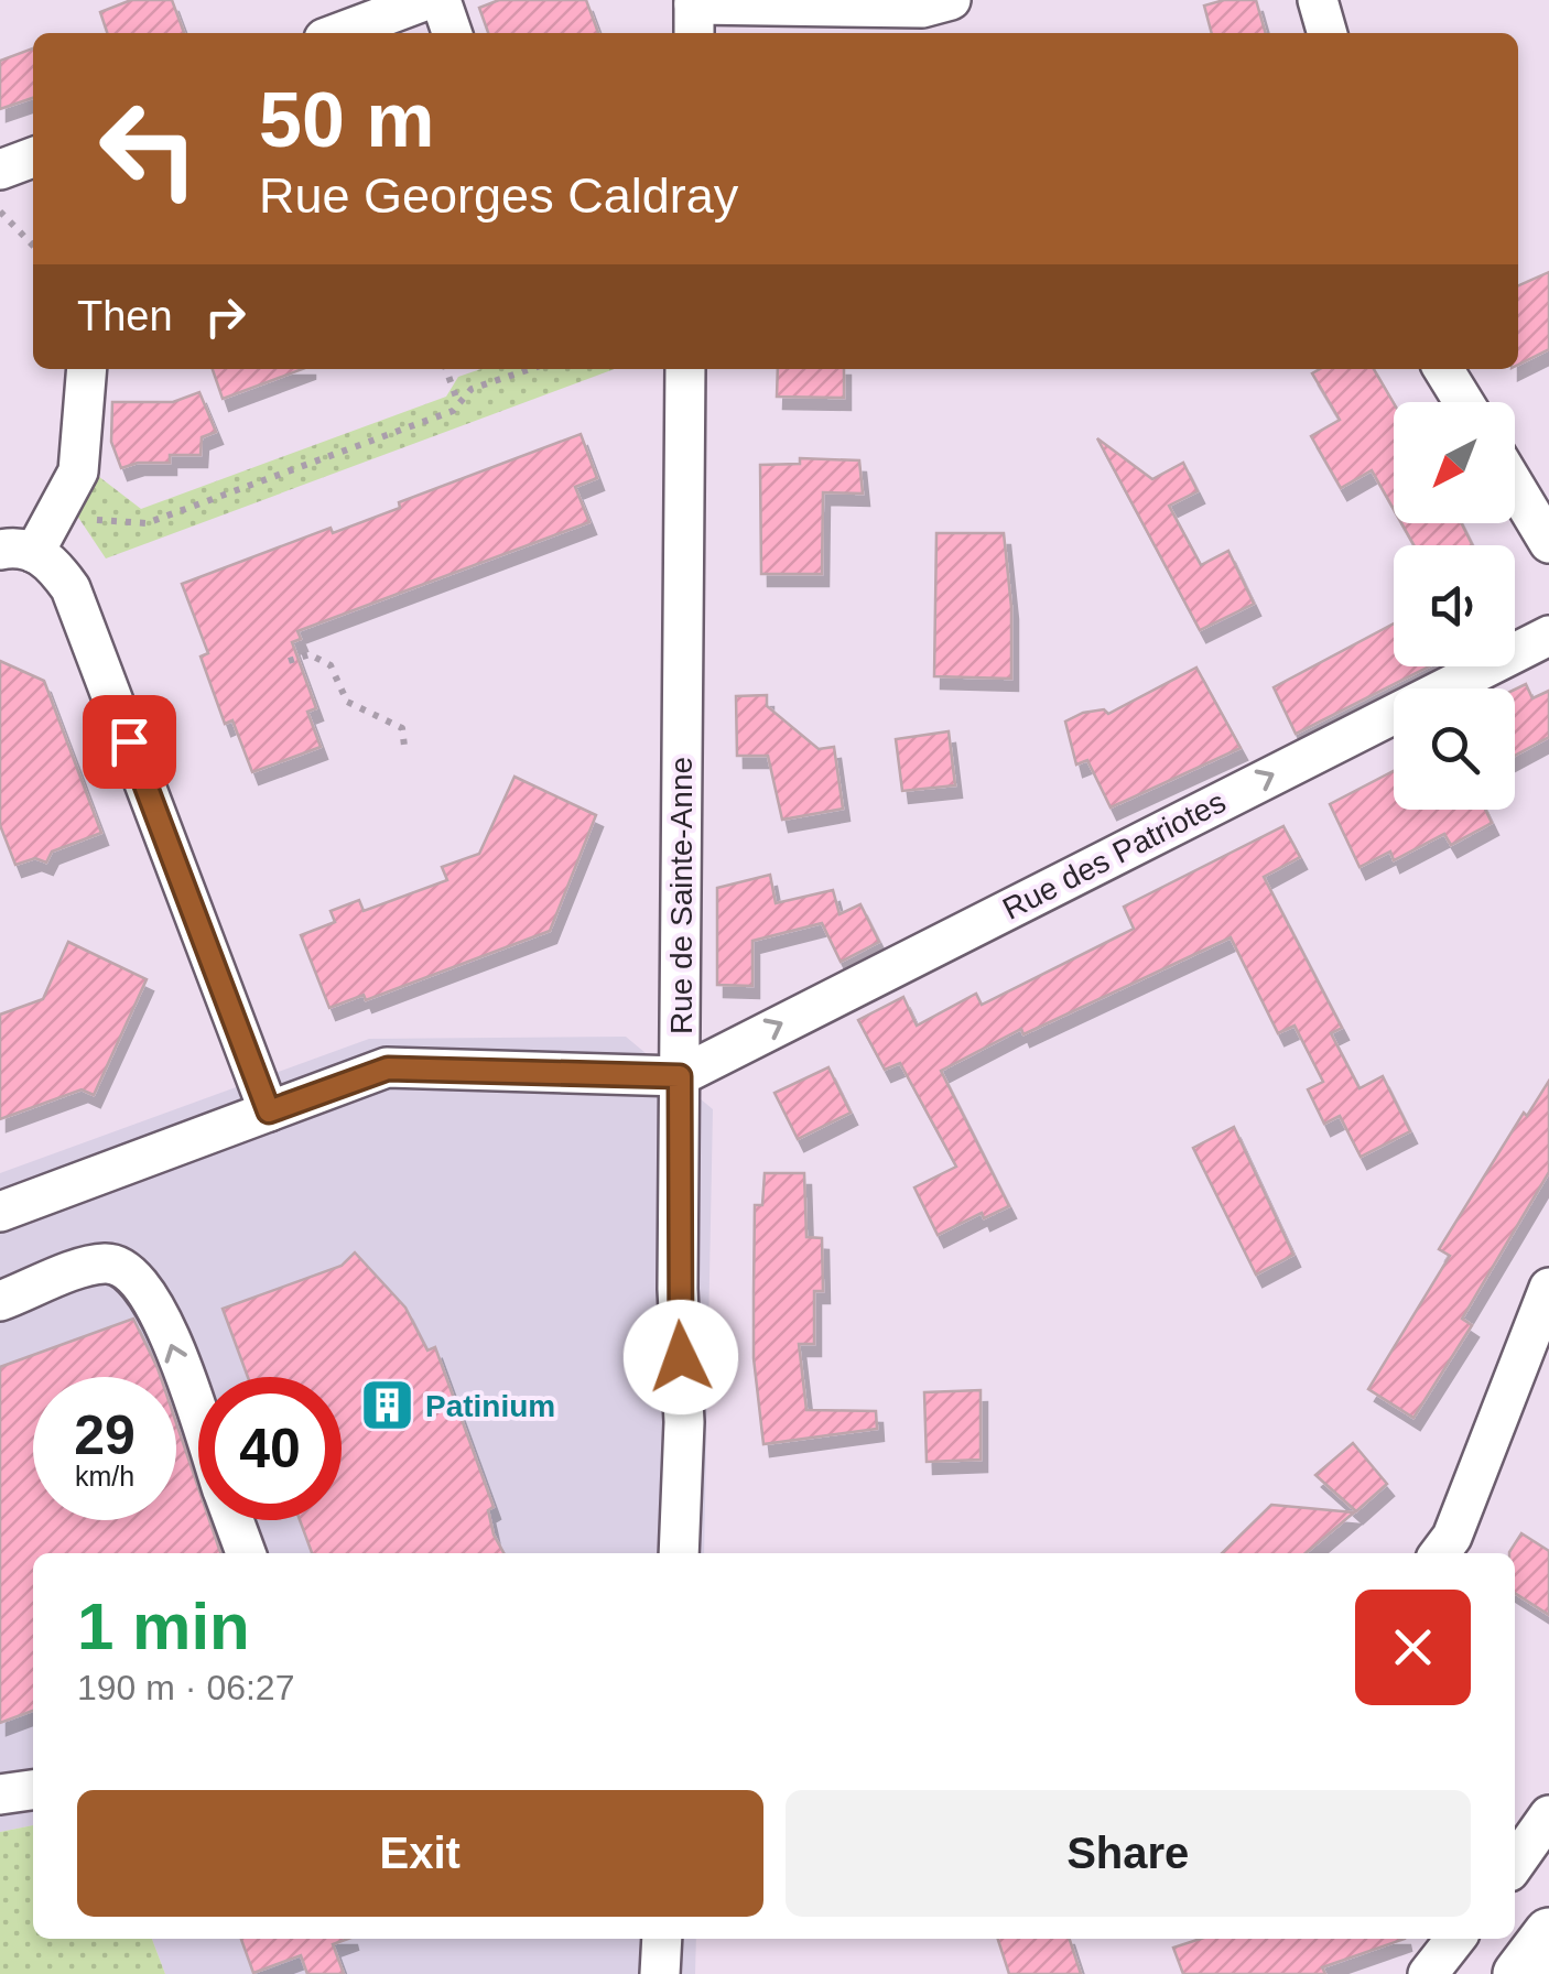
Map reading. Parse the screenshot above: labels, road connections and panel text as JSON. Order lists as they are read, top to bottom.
{
  "streets": {
    "street": ["Rue des Patriotes", "Rue de Sainte-Anne"]
  },
  "crossings": [
    ["Rue des Patriotes", "Rue de Sainte-Anne"]
  ],
  "one_way": ["Rue des Patriotes"],
  "places": {
    "building": ["Patinium"]
  },
  "north": "bottom left",
  "page": {
    "turn": ["50 m", "Rue Georges Caldray"],
    "then": "Then",
    "speed": "29 km/h",
    "limit": "40",
    "heading": ["1 min", "190 m · 06:27"],
    "buttons": ["Exit", "Share"]
  }
}
